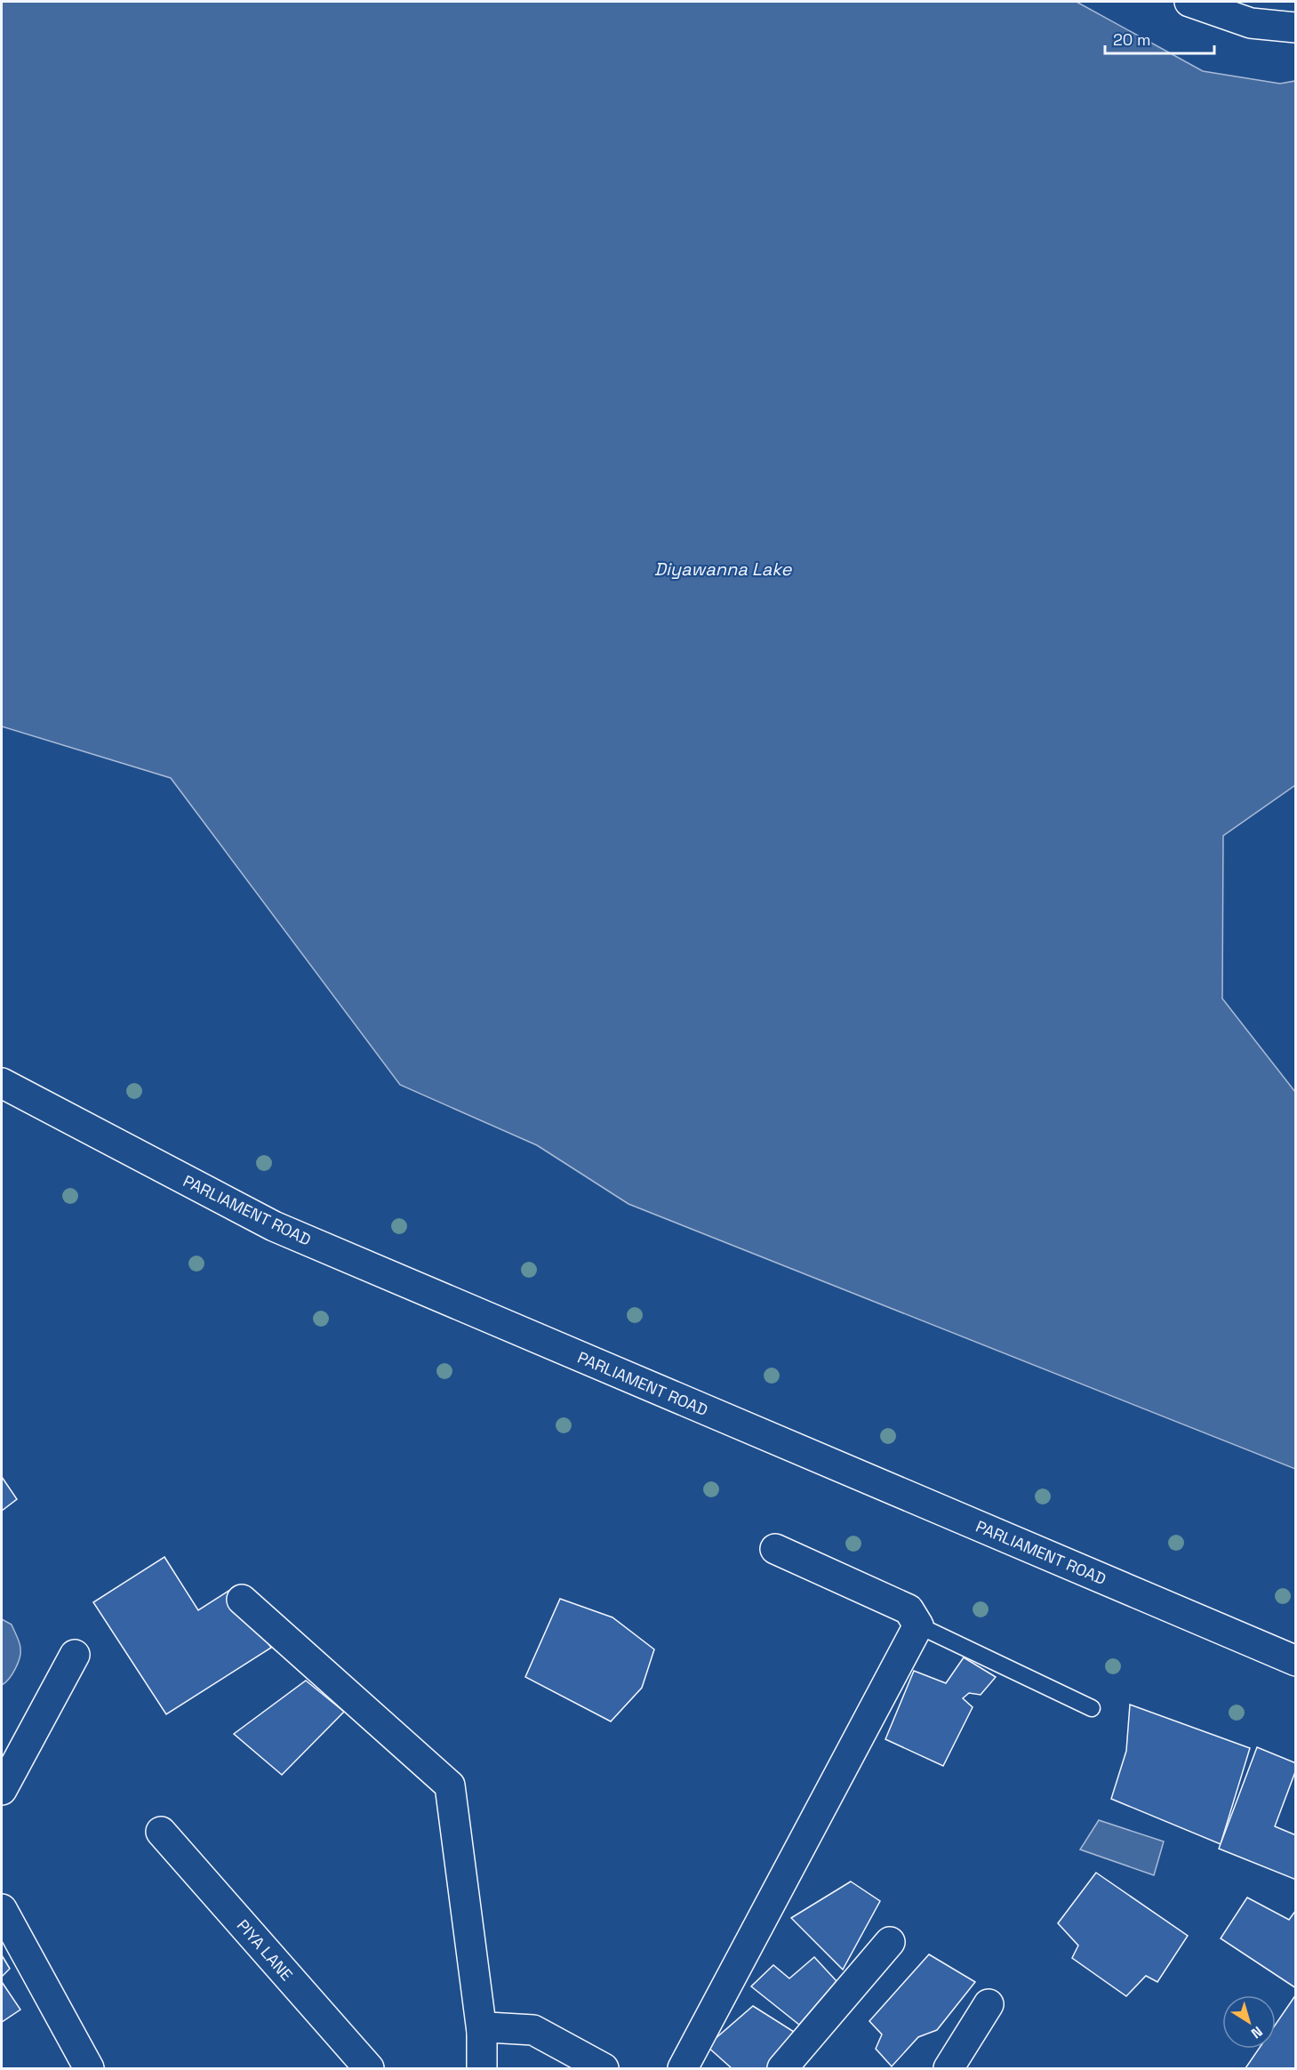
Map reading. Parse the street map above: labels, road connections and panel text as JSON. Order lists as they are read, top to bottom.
{
  "streets": {
    "street": ["PARLIAMENT ROAD", "PIYA LANE"]
  },
  "water": ["Diyawanna Lake"],
  "scale_bar": "20 m",
  "north": "bottom right"
}
